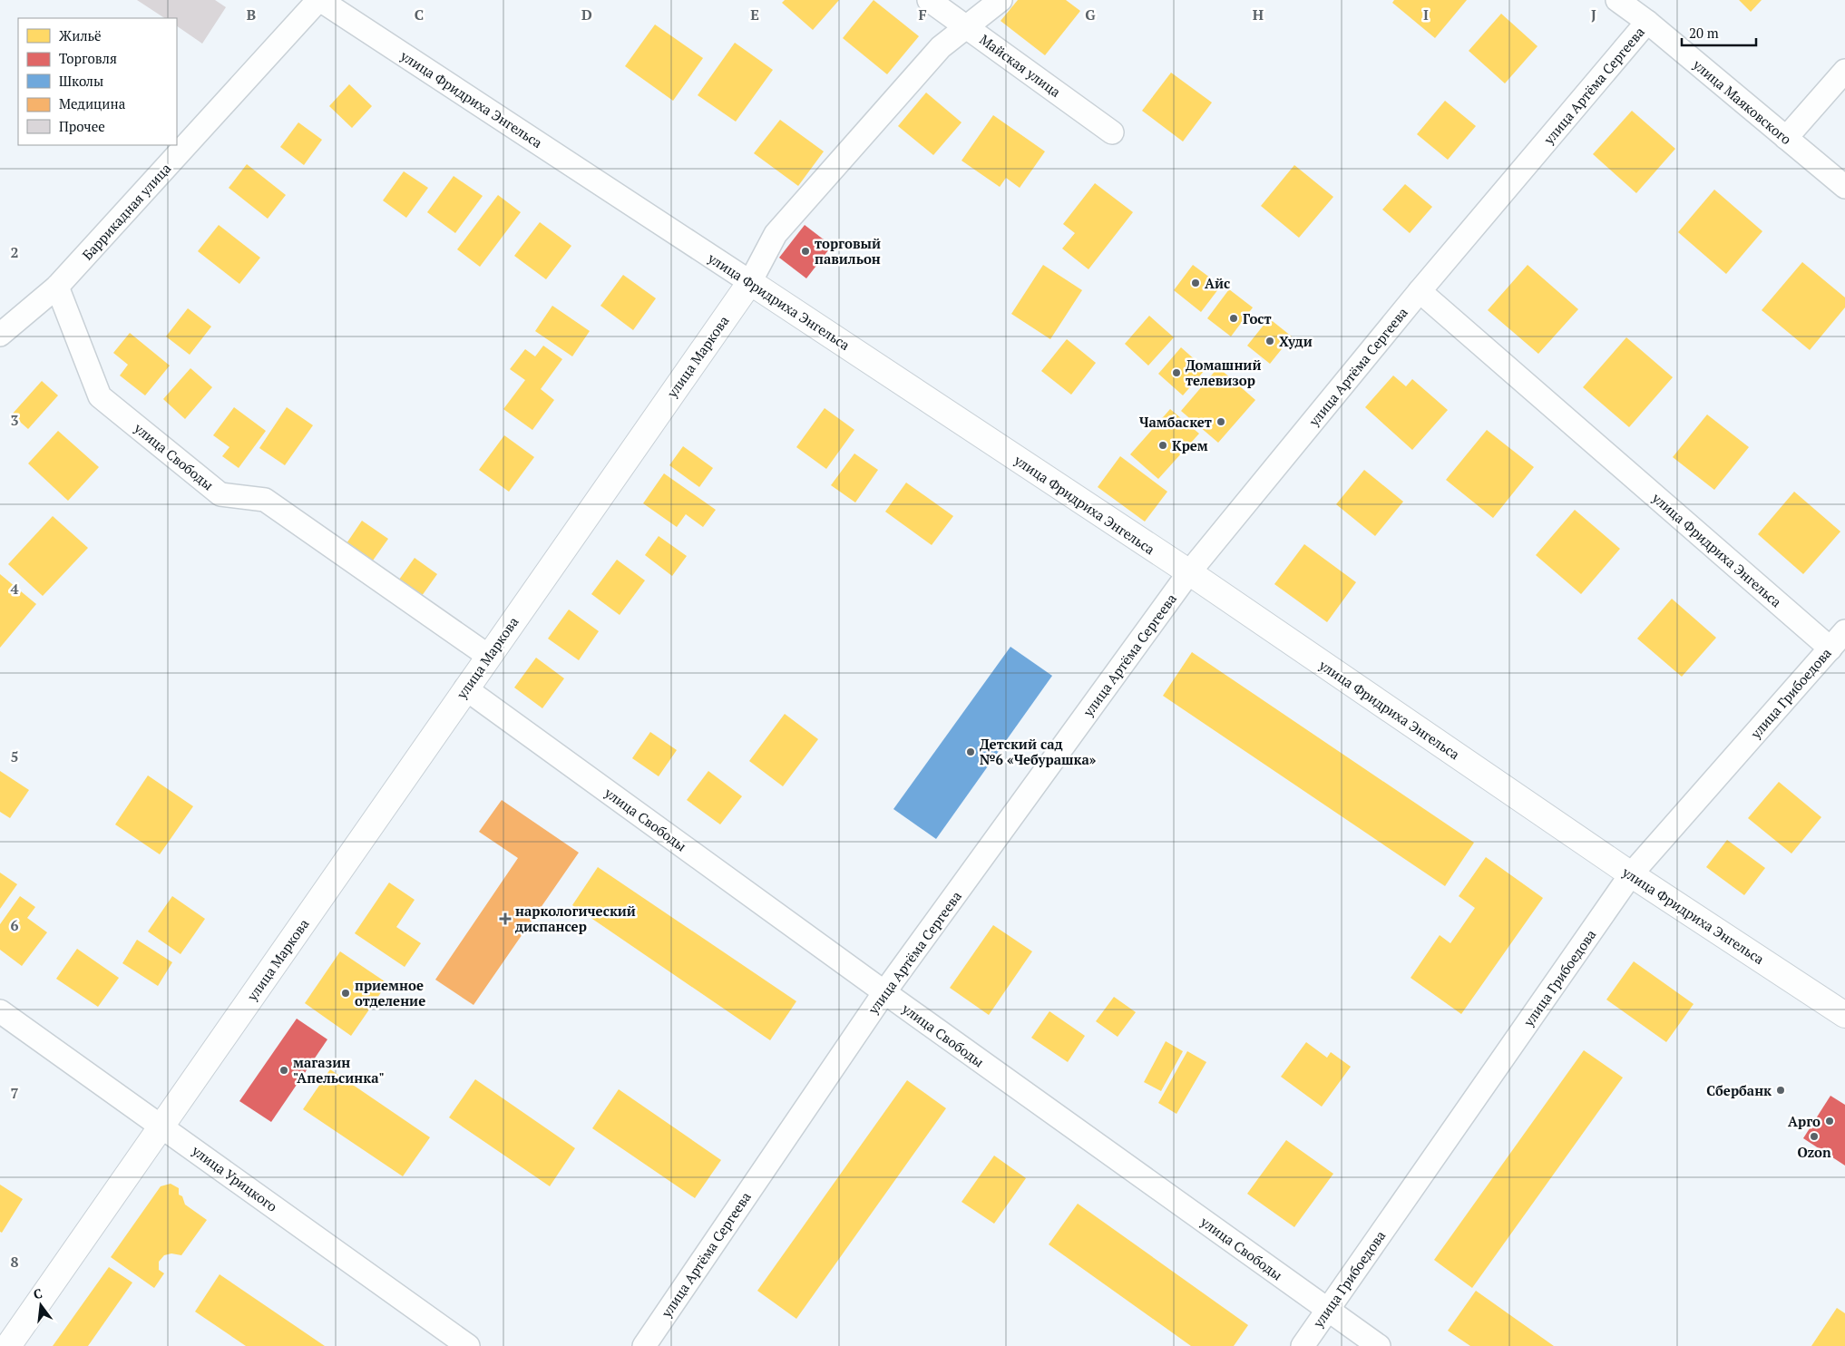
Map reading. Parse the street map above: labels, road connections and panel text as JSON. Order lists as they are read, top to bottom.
{
  "streets": {
    "street": [
      "Майская улица",
      "улица Артёма Сергеева",
      "улица Фридриха Энгельса",
      "улица Маяковского",
      "Баррикадная улица",
      "улица Маркова",
      "улица Свободы",
      "улица Грибоедова",
      "улица Урицкого"
    ]
  },
  "crossings": [
    ["Майская улица", "улица Маркова"],
    ["улица Артёма Сергеева", "улица Фридриха Энгельса"],
    ["улица Артёма Сергеева", "улица Маяковского"],
    ["улица Артёма Сергеева", "улица Свободы"],
    ["улица Фридриха Энгельса", "Баррикадная улица"],
    ["улица Фридриха Энгельса", "улица Маркова"],
    ["улица Фридриха Энгельса", "улица Грибоедова"],
    ["Баррикадная улица", "улица Свободы"],
    ["улица Маркова", "улица Свободы"],
    ["улица Маркова", "улица Урицкого"],
    ["улица Свободы", "улица Грибоедова"]
  ],
  "places": {
    "other": [
      "торговый павильон",
      "Айс",
      "Гост",
      "Худи",
      "Домашний телевизор",
      "Чамбаскет",
      "Крем",
      "Детский сад №6 «Чебурашка»",
      "приемное отделение",
      "магазин \"Апельсинка\"",
      "Сбербанк",
      "Арго",
      "Ozon"
    ],
    "health": ["наркологический диспансер"]
  },
  "legend": [
    "Жильё",
    "Торговля",
    "Школы",
    "Медицина",
    "Прочее"
  ],
  "scale_bar": "20 m",
  "north": "top",
  "grid": {
    "columns": [
      "B",
      "C",
      "D",
      "E",
      "F",
      "G",
      "H",
      "I",
      "J"
    ],
    "rows": [
      "2",
      "3",
      "4",
      "5",
      "6",
      "7",
      "8"
    ]
  }
}
